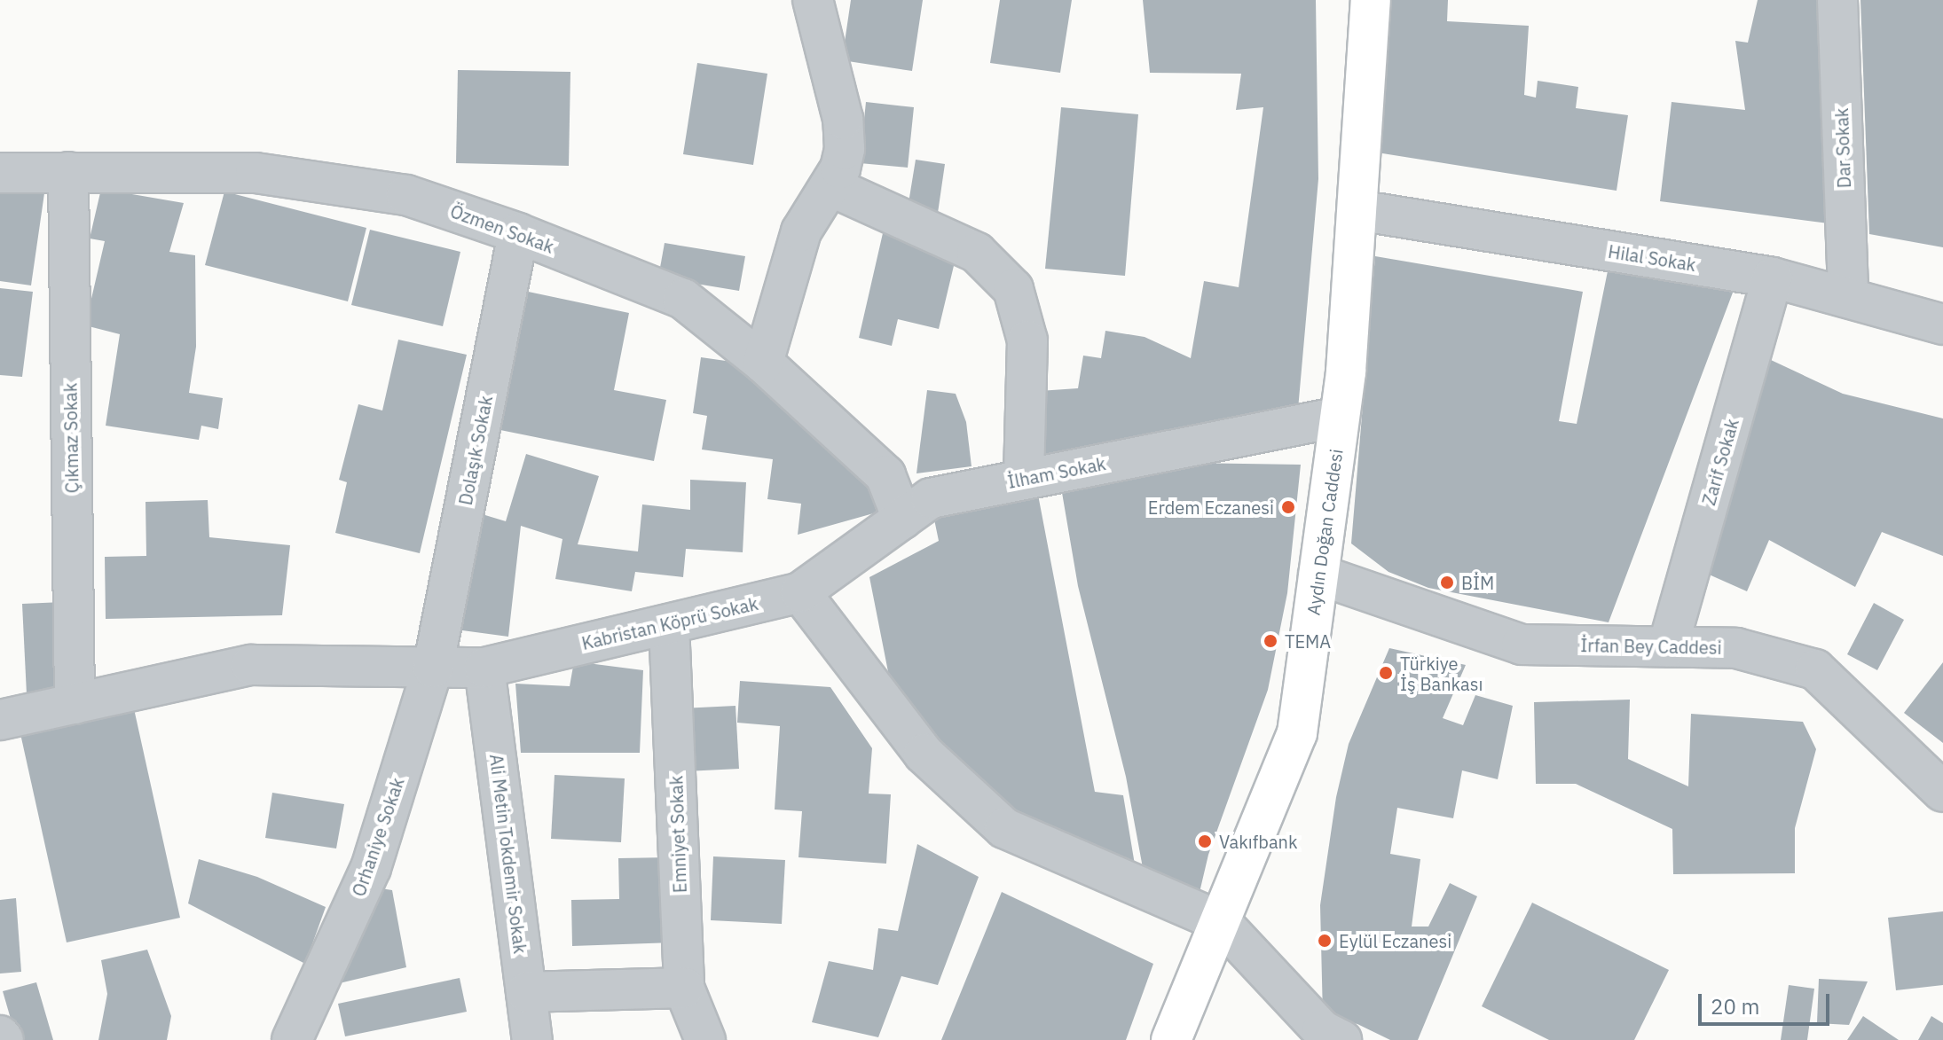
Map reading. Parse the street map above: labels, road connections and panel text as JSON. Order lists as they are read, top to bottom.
{
  "streets": {
    "main road": ["Aydın Doğan Caddesi"],
    "street": [
      "Dar Sokak",
      "Özmen Sokak",
      "Hilal Sokak",
      "Çıkmaz Sokak",
      "Dolaşık Sokak",
      "Zarif Sokak",
      "İlham Sokak",
      "Kabristan Köprü Sokak",
      "İrfan Bey Caddesi",
      "Emniyet Sokak",
      "Orhaniye Sokak",
      "Ali Metin Tokdemir Sokak"
    ]
  },
  "crossings": [
    ["Dar Sokak", "Hilal Sokak"],
    ["Özmen Sokak", "Çıkmaz Sokak"],
    ["Özmen Sokak", "Dolaşık Sokak"],
    ["Özmen Sokak", "İlham Sokak"],
    ["Hilal Sokak", "Zarif Sokak"],
    ["Hilal Sokak", "Aydın Doğan Caddesi"],
    ["Çıkmaz Sokak", "Kabristan Köprü Sokak"],
    ["Dolaşık Sokak", "Kabristan Köprü Sokak"],
    ["Dolaşık Sokak", "Orhaniye Sokak"],
    ["Zarif Sokak", "İrfan Bey Caddesi"],
    ["İlham Sokak", "Aydın Doğan Caddesi"],
    ["İlham Sokak", "Kabristan Köprü Sokak"],
    ["Aydın Doğan Caddesi", "İrfan Bey Caddesi"],
    ["Kabristan Köprü Sokak", "Emniyet Sokak"],
    ["Kabristan Köprü Sokak", "Orhaniye Sokak"],
    ["Kabristan Köprü Sokak", "Ali Metin Tokdemir Sokak"]
  ],
  "places": [
    "Erdem Eczanesi",
    "BİM",
    "TEMA",
    "Türkiye İş Bankası",
    "Vakıfbank",
    "Eylül Eczanesi"
  ],
  "scale_bar": "20 m"
}
